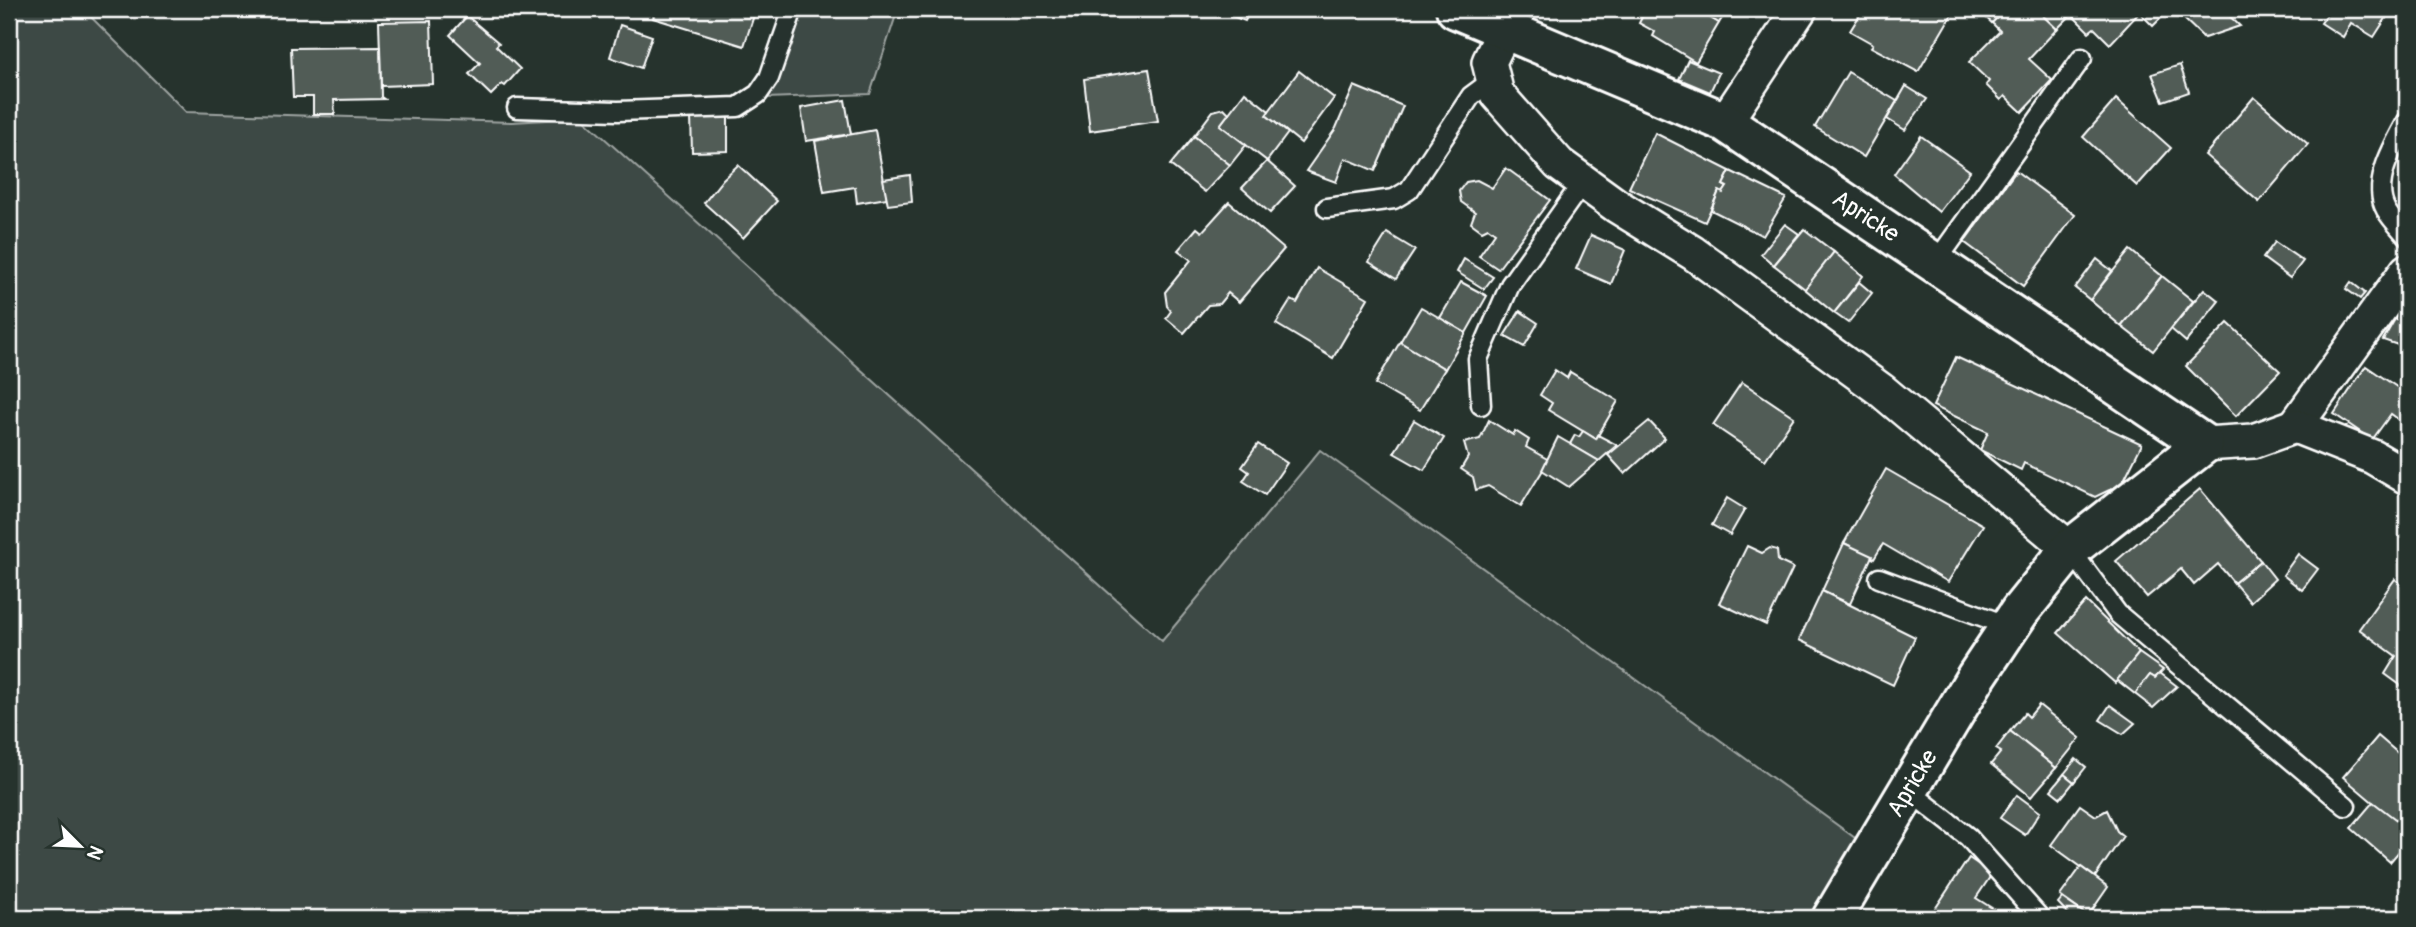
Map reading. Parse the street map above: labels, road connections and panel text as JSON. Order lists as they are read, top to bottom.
{
  "streets": {
    "street": ["Apricke"]
  },
  "north": "bottom right"
}
